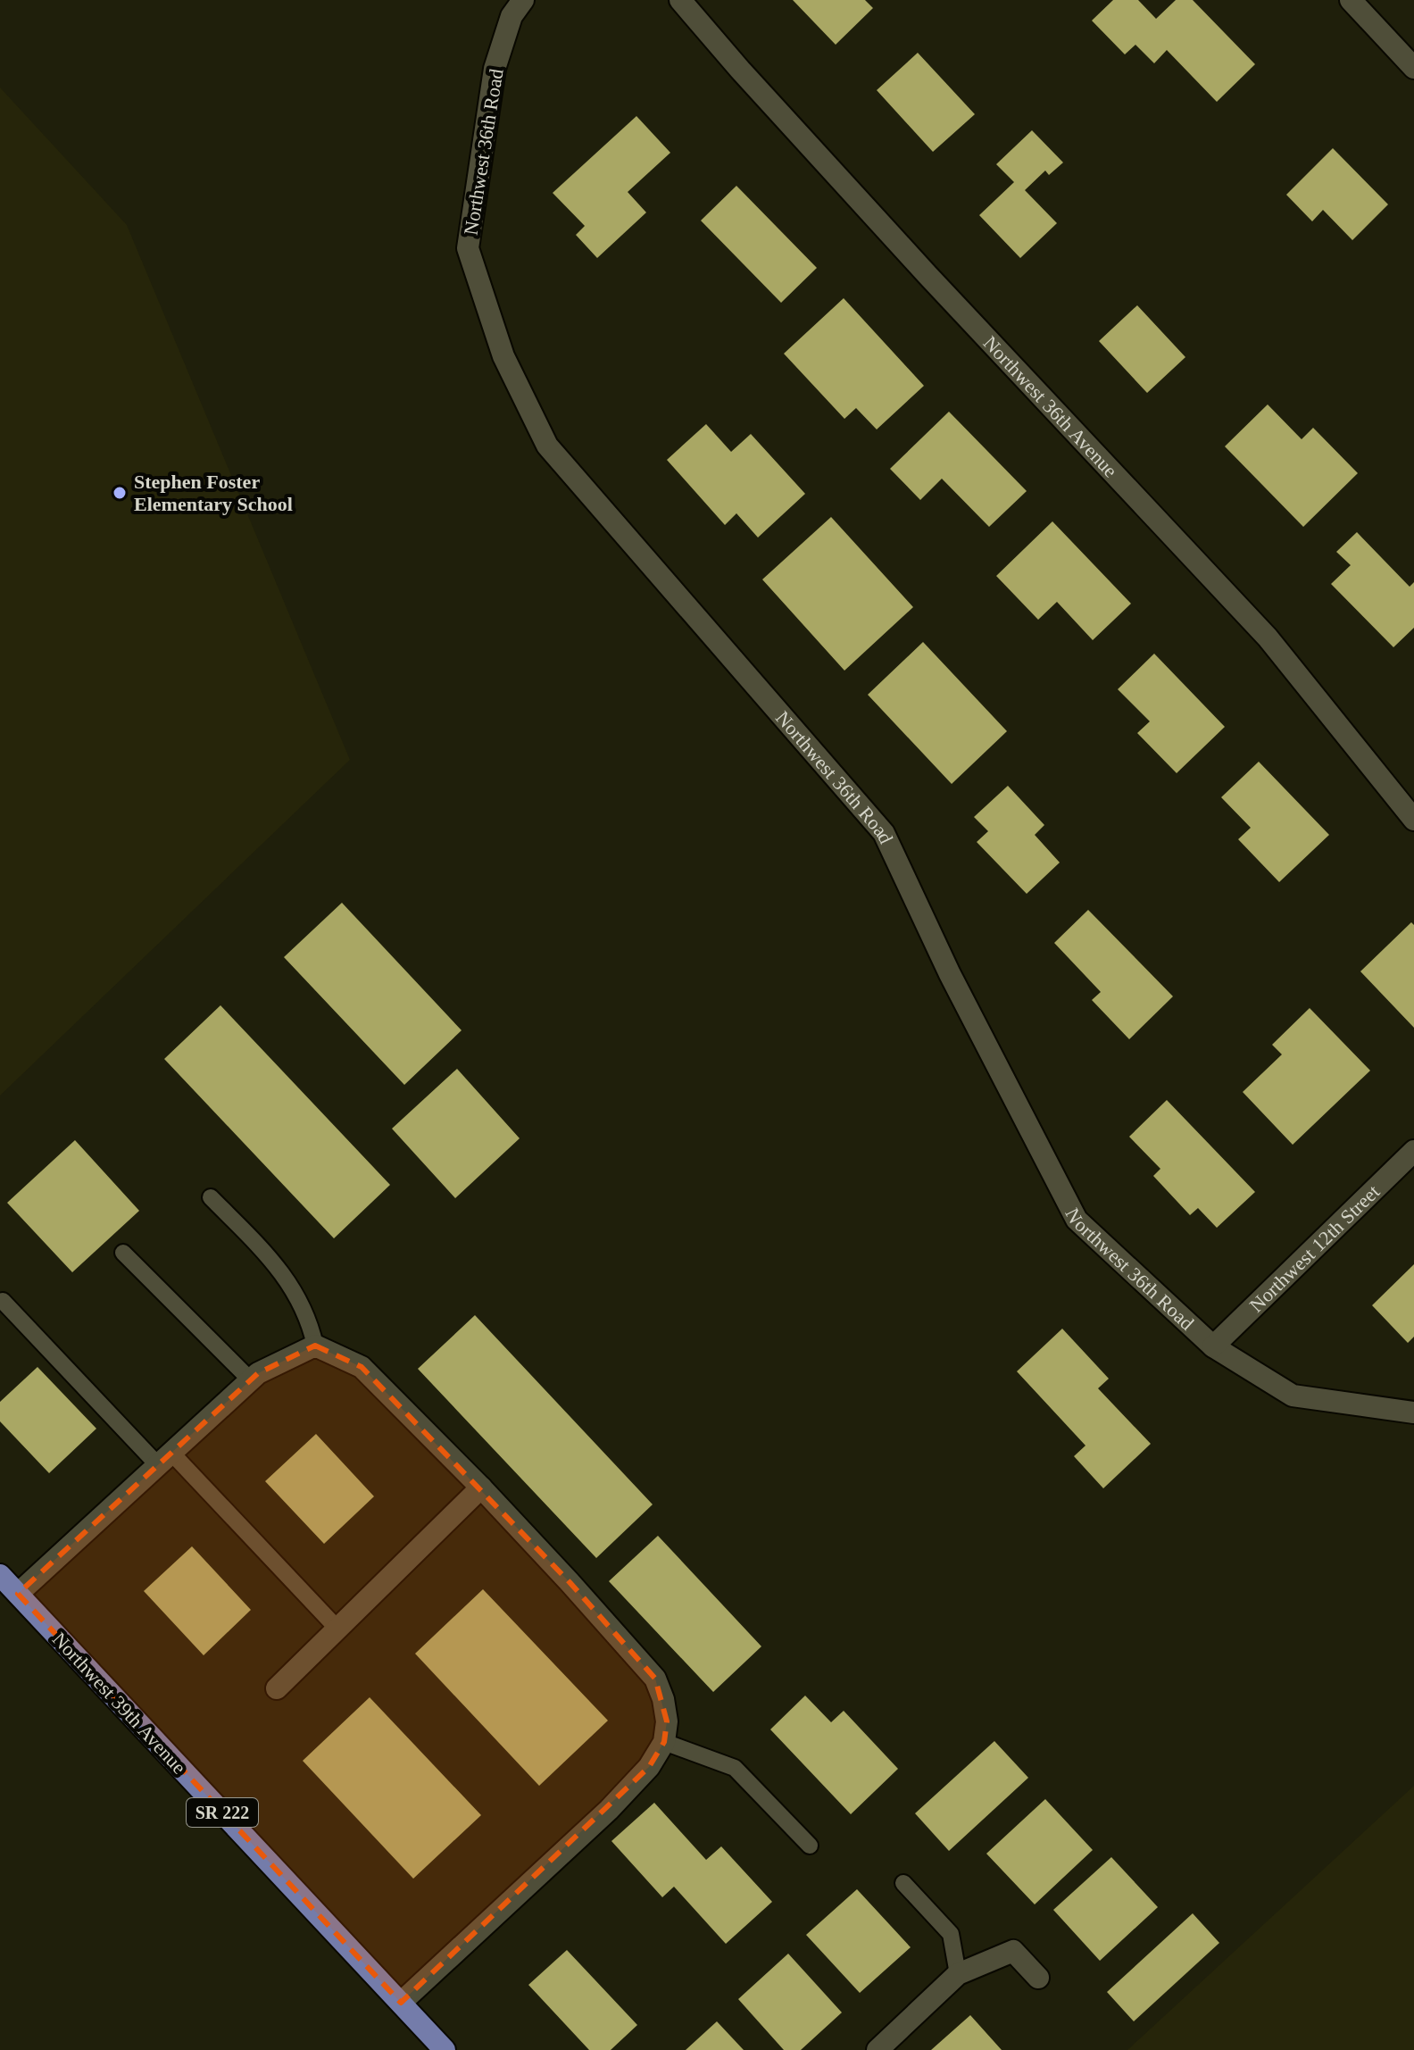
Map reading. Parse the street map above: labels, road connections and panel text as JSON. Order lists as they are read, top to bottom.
{
  "streets": {
    "main road": ["Northwest 39th Avenue", "SR 222"],
    "street": ["Northwest 36th Road", "Northwest 36th Avenue", "Northwest 12th Street"]
  },
  "crossings": [
    ["Northwest 36th Road", "Northwest 12th Street"]
  ],
  "places": ["Stephen Foster Elementary School"]
}
